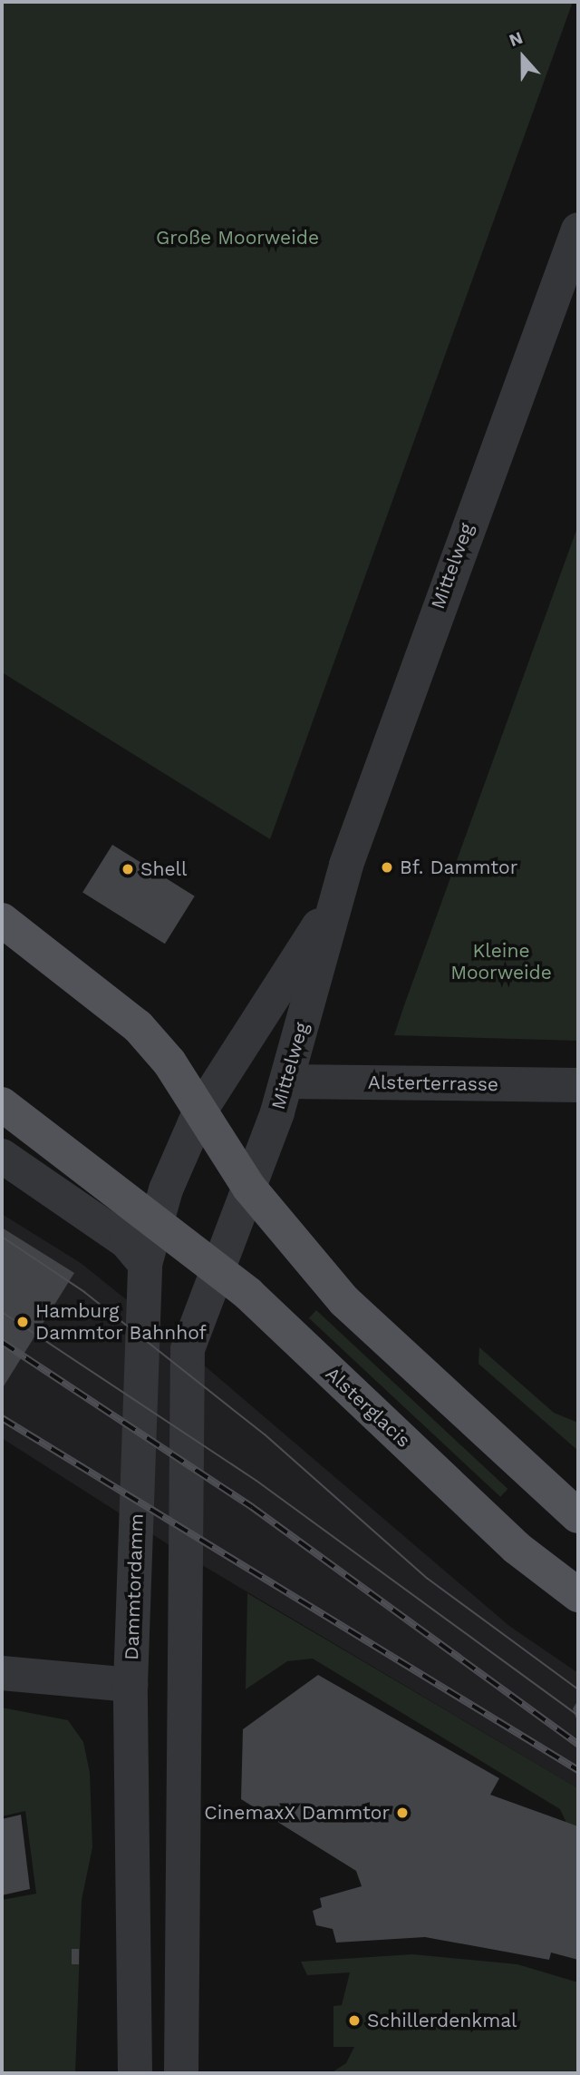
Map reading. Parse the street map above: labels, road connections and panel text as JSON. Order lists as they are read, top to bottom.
{
  "streets": {
    "main road": ["Alsterglacis"],
    "street": ["Mittelweg", "Alsterterrasse", "Dammtordamm"]
  },
  "crossings": [
    ["Mittelweg", "Alsterterrasse"],
    ["Mittelweg", "Dammtordamm"],
    ["Alsterglacis", "Dammtordamm"]
  ],
  "parks": ["Große Moorweide", "Kleine Moorweide"],
  "places": [
    "Bf. Dammtor",
    "Shell",
    "Hamburg Dammtor Bahnhof",
    "CinemaxX Dammtor",
    "Schillerdenkmal"
  ],
  "north": "top"
}
